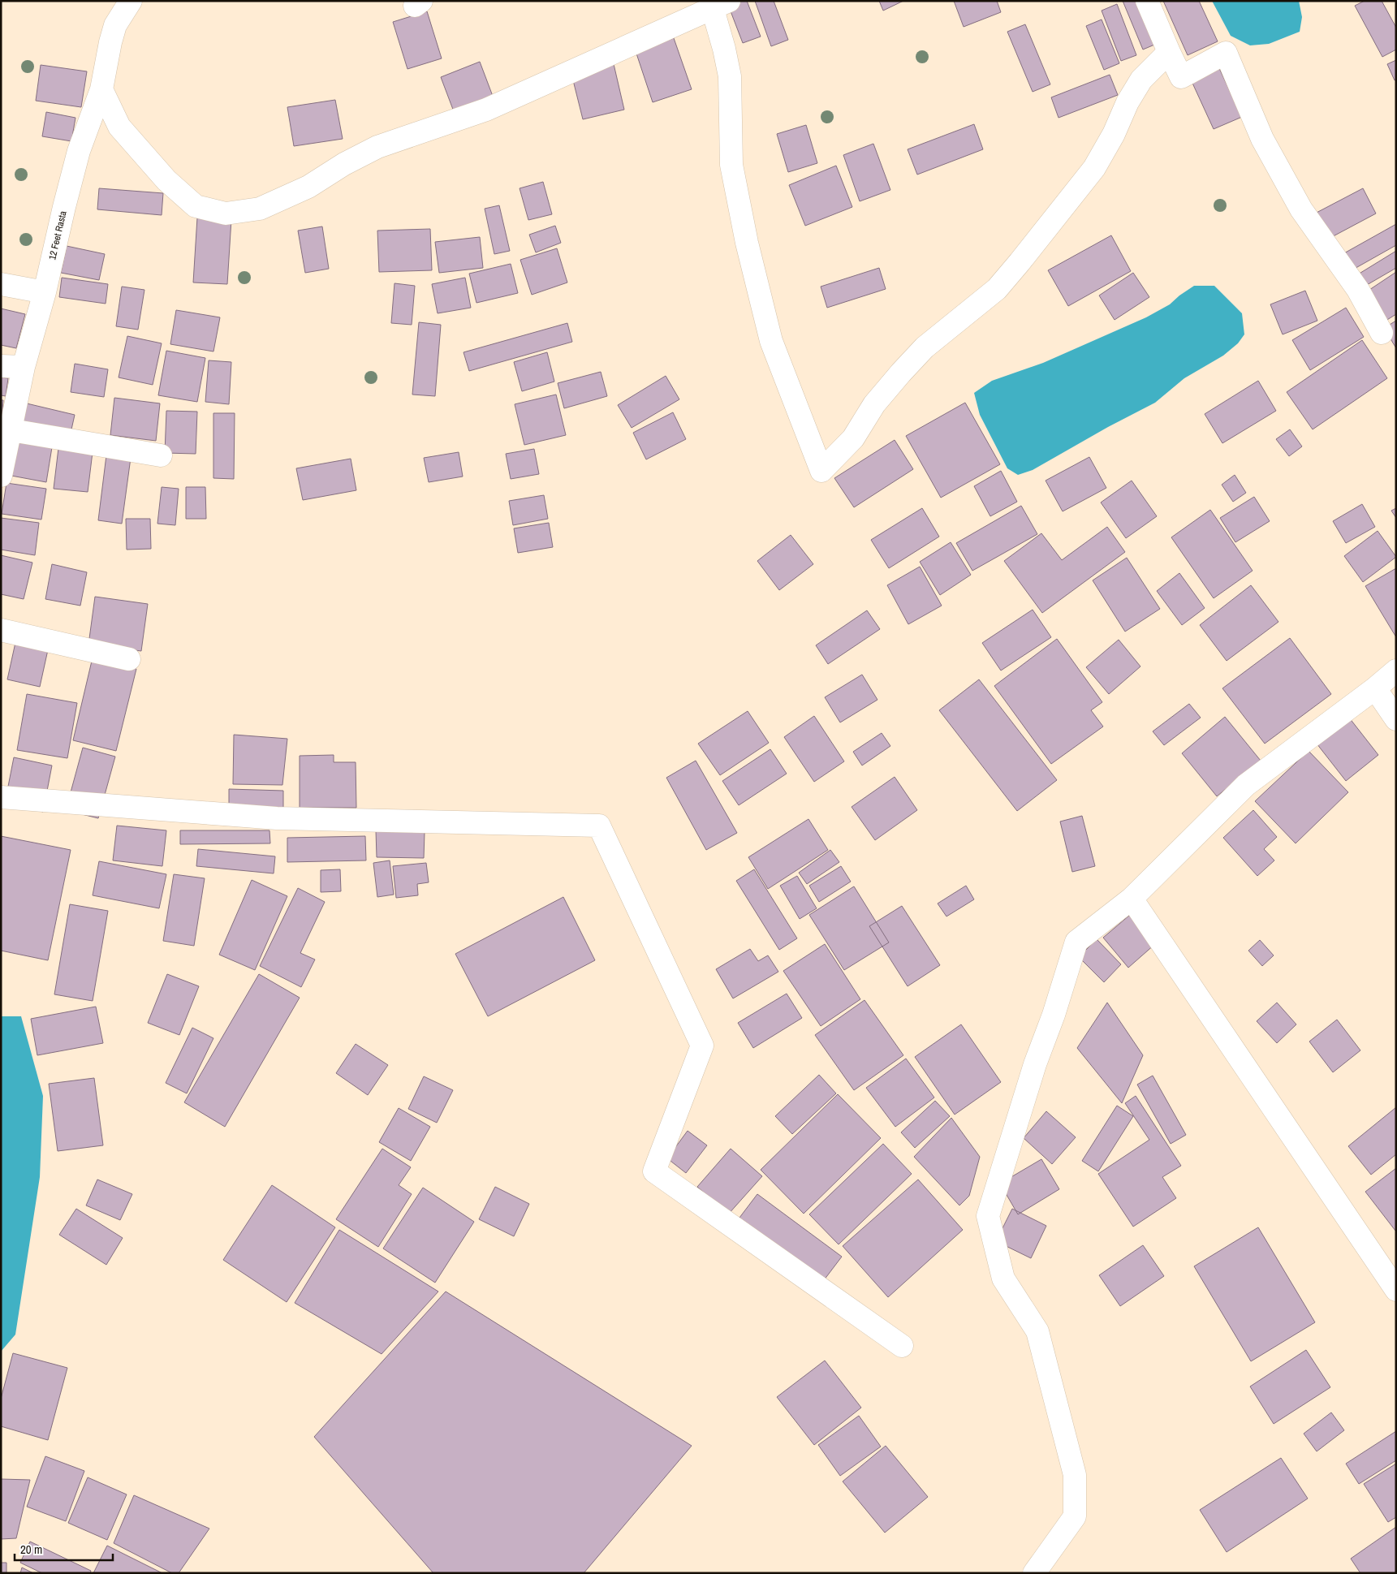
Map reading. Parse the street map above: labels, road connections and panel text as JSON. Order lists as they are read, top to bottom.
{
  "streets": {
    "street": ["12 Feet Rasta"]
  },
  "scale_bar": "20 m"
}
